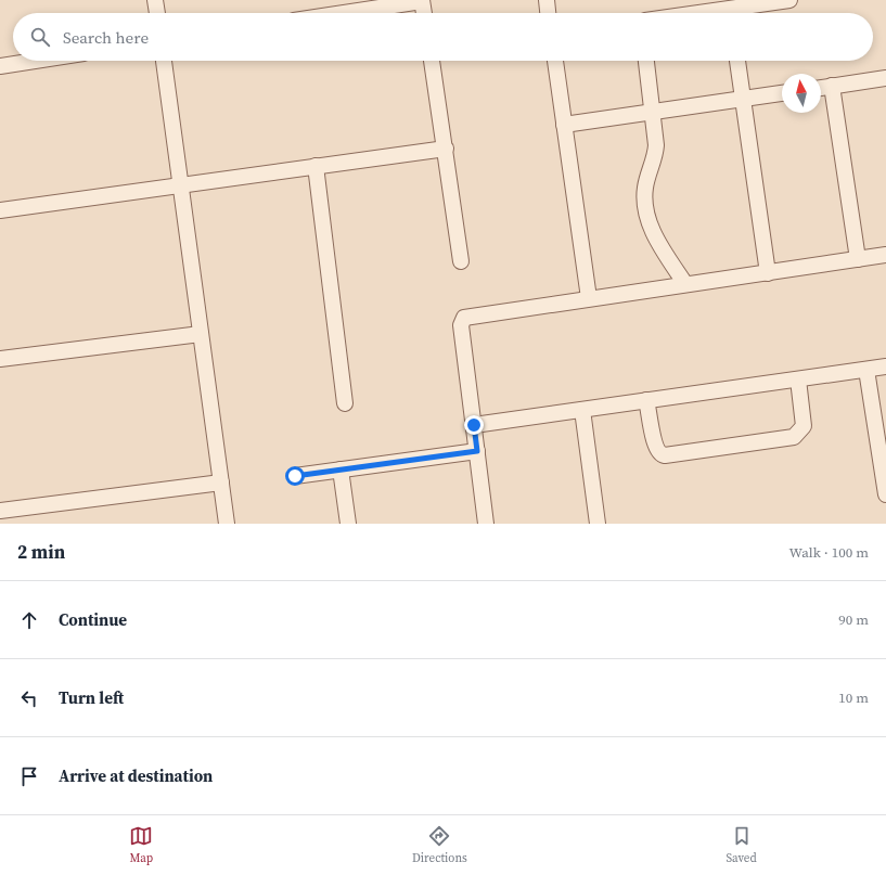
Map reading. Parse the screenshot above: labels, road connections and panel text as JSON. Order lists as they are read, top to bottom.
{
  "north": "top",
  "page": {
    "search": "Search here",
    "heading": ["2 min", "Walk · 100 m"],
    "list": [
      ["Continue", "90 m"],
      ["Turn left", "10 m"],
      "Arrive at destination"
    ],
    "nav": ["Map", "Directions", "Saved"]
  }
}
